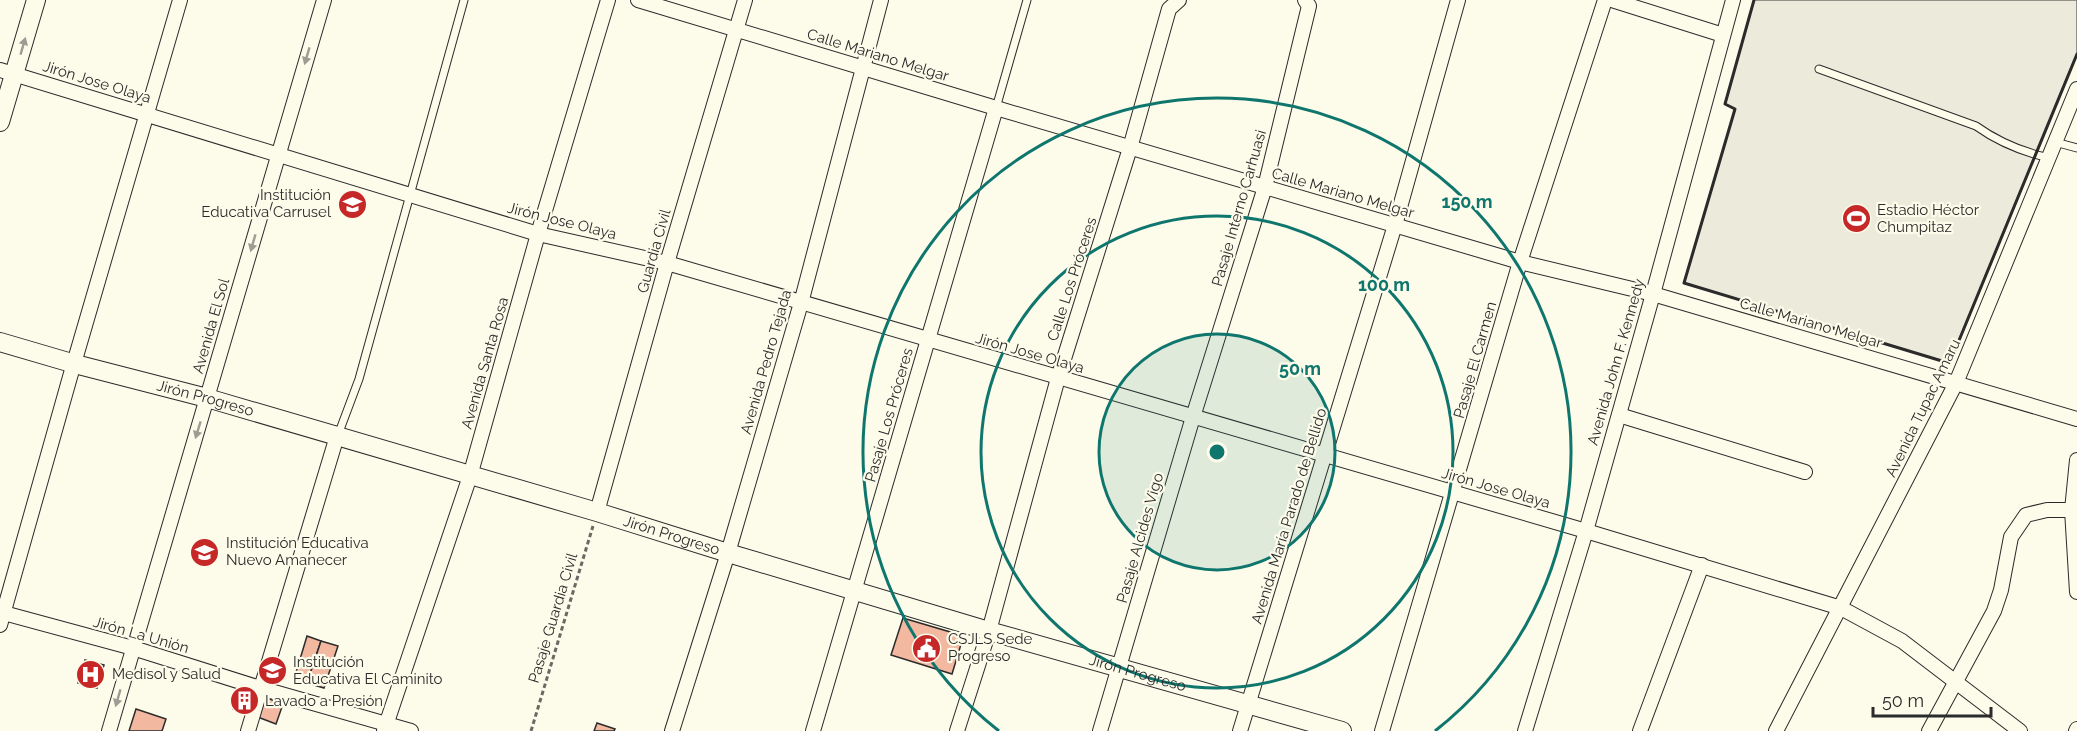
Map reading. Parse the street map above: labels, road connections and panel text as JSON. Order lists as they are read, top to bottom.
{
  "streets": {
    "street": [
      "Calle Mariano Melgar",
      "Jirón Jose Olaya",
      "Pasaje Interno Carhuasi",
      "Guardia Civil",
      "Calle Los Próceres",
      "Avenida El Sol",
      "Pasaje El Carmen",
      "Avenida Pedro Tejada",
      "Avenida John F. Kennedy",
      "Avenida Santa Rosa",
      "Jirón Progreso",
      "Avenida Tupac Amaru",
      "Pasaje Los Próceres",
      "Avenida María Parado de Bellido",
      "Pasaje Alcides Vigo",
      "Jirón La Unión"
    ],
    "path": ["Pasaje Guardia Civil"]
  },
  "crossings": [
    ["Calle Mariano Melgar", "Pasaje Interno Carhuasi"],
    ["Calle Mariano Melgar", "Guardia Civil"],
    ["Calle Mariano Melgar", "Calle Los Próceres"],
    ["Calle Mariano Melgar", "Pasaje El Carmen"],
    ["Calle Mariano Melgar", "Avenida Pedro Tejada"],
    ["Calle Mariano Melgar", "Avenida John F. Kennedy"],
    ["Calle Mariano Melgar", "Avenida Tupac Amaru"],
    ["Calle Mariano Melgar", "Pasaje Los Próceres"],
    ["Calle Mariano Melgar", "Avenida María Parado de Bellido"],
    ["Jirón Jose Olaya", "Pasaje Interno Carhuasi"],
    ["Jirón Jose Olaya", "Guardia Civil"],
    ["Jirón Jose Olaya", "Calle Los Próceres"],
    ["Jirón Jose Olaya", "Avenida El Sol"],
    ["Jirón Jose Olaya", "Pasaje El Carmen"],
    ["Jirón Jose Olaya", "Avenida Pedro Tejada"],
    ["Jirón Jose Olaya", "Avenida John F. Kennedy"],
    ["Jirón Jose Olaya", "Avenida Santa Rosa"],
    ["Jirón Jose Olaya", "Avenida Tupac Amaru"],
    ["Jirón Jose Olaya", "Pasaje Los Próceres"],
    ["Jirón Jose Olaya", "Avenida María Parado de Bellido"],
    ["Jirón Jose Olaya", "Pasaje Alcides Vigo"],
    ["Pasaje Interno Carhuasi", "Pasaje Alcides Vigo"],
    ["Guardia Civil", "Jirón Progreso"],
    ["Guardia Civil", "Pasaje Guardia Civil"],
    ["Calle Los Próceres", "Jirón Progreso"],
    ["Avenida El Sol", "Jirón Progreso"],
    ["Avenida El Sol", "Jirón La Unión"],
    ["Avenida Pedro Tejada", "Jirón Progreso"],
    ["Avenida Santa Rosa", "Jirón Progreso"],
    ["Avenida Santa Rosa", "Jirón La Unión"],
    ["Jirón Progreso", "Pasaje Los Próceres"],
    ["Jirón Progreso", "Avenida María Parado de Bellido"],
    ["Jirón Progreso", "Pasaje Alcides Vigo"],
    ["Jirón Progreso", "Pasaje Guardia Civil"]
  ],
  "one_way": ["Avenida El Sol"],
  "places": {
    "school or university": ["Institución Educativa Carrusel", "Institución Educativa Nuevo Amanecer", "Institución Educativa El Caminito"],
    "sports": ["Estadio Héctor Chumpitaz"],
    "public building": ["CSJLS Sede Progreso"],
    "hospital": ["Medisol y Salud"],
    "building": ["Lavado a Presión"]
  },
  "scale_bar": "50 m",
  "rings": ["150 m", "100 m", "50 m"]
}
